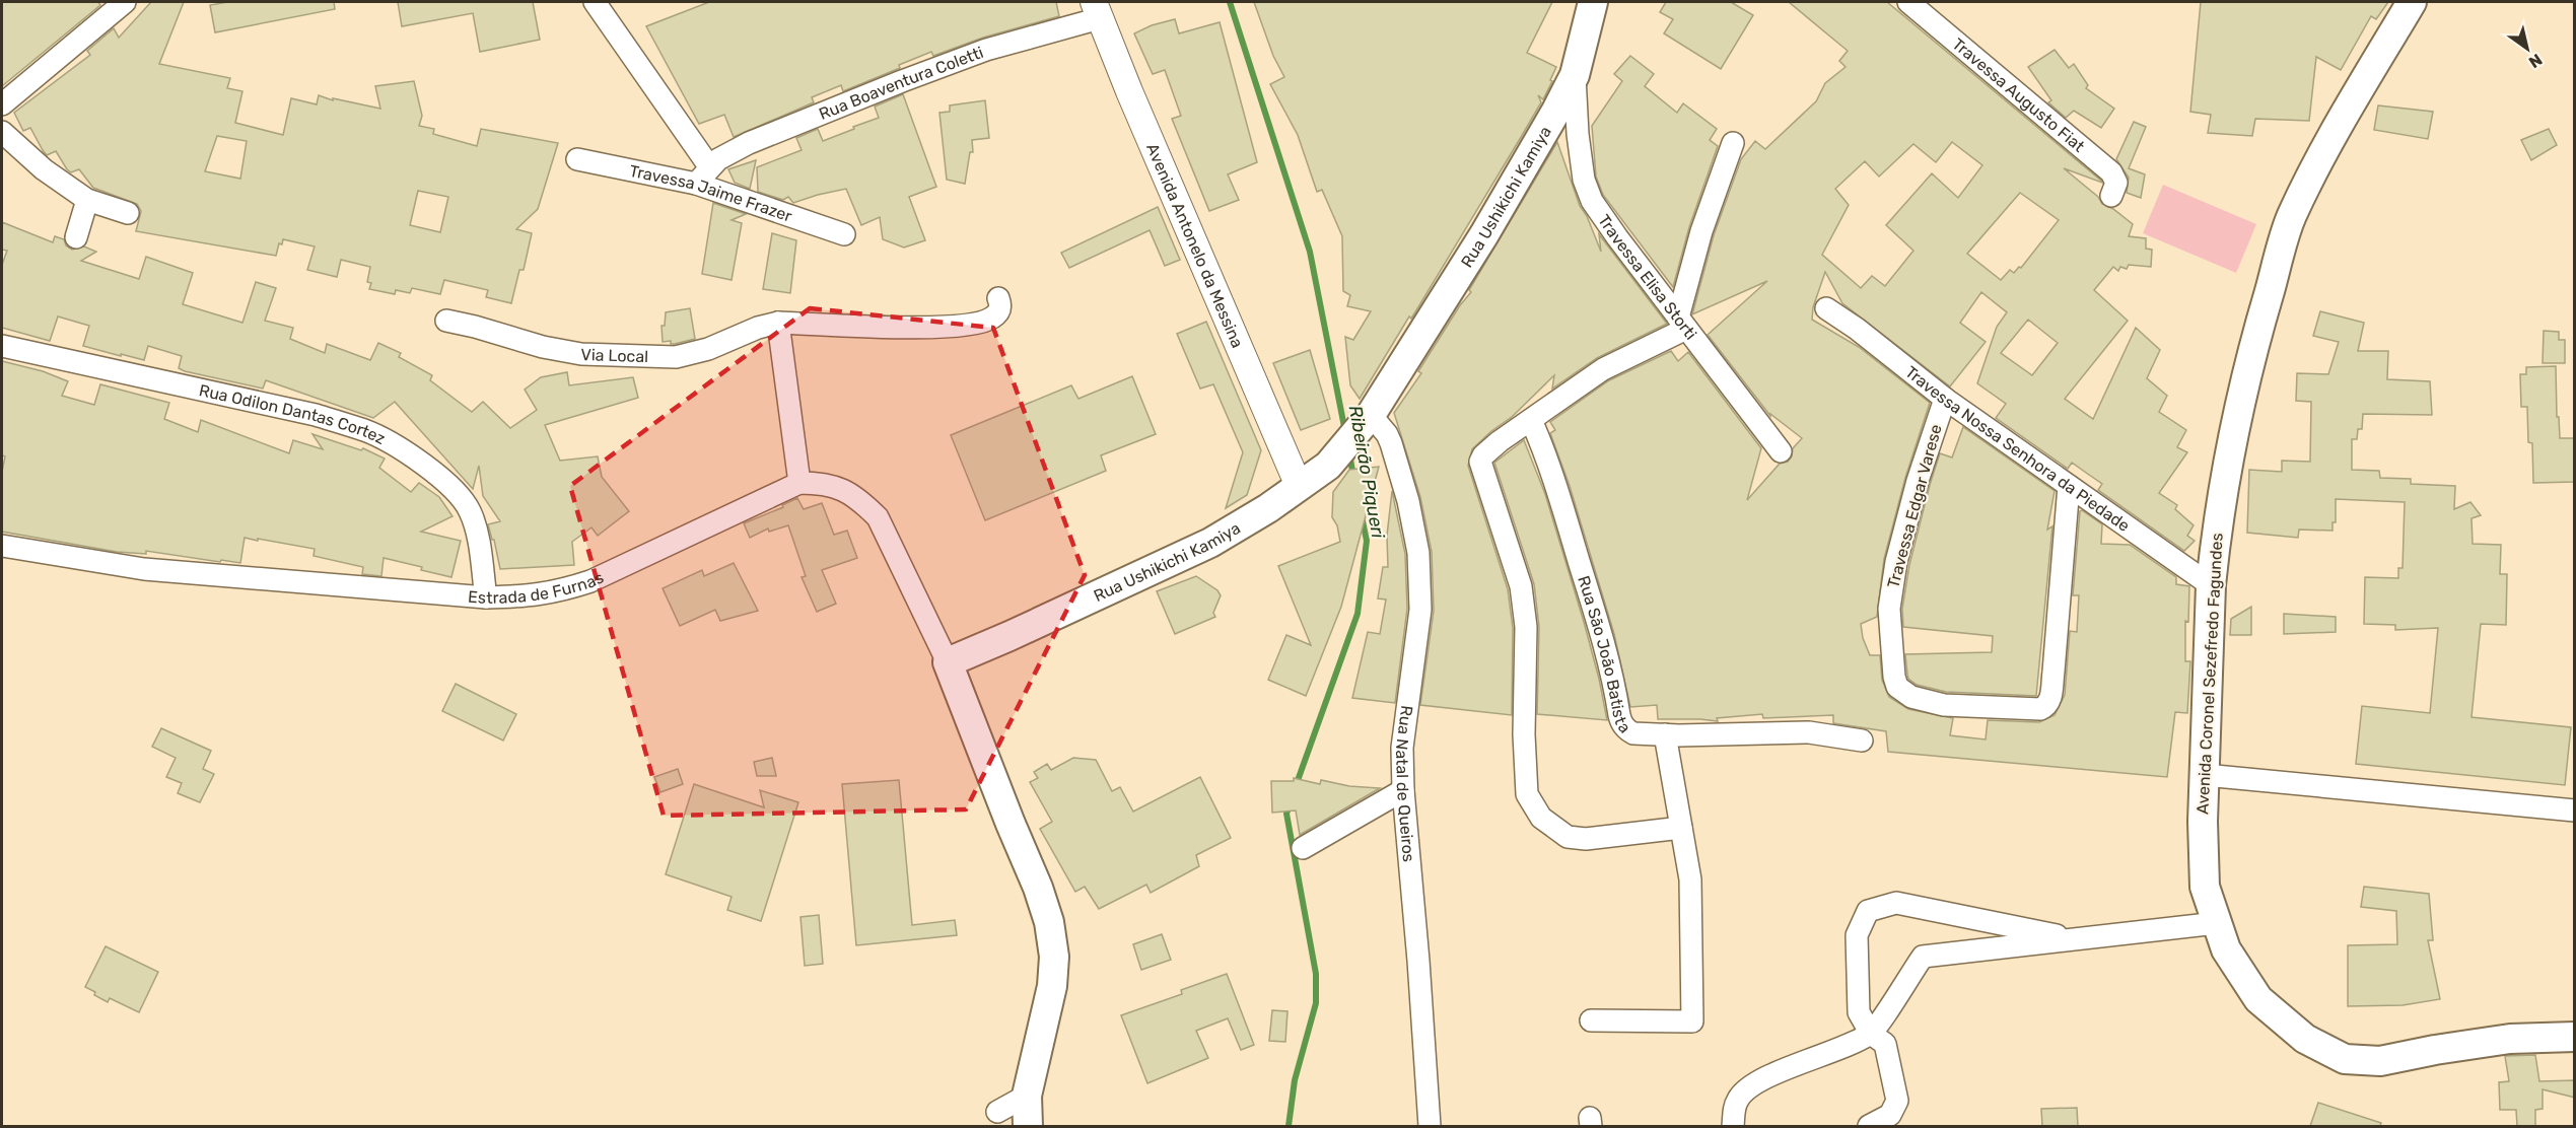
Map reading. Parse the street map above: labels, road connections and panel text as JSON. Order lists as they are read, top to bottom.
{
  "streets": {
    "main road": ["Rua Ushikichi Kamiya", "Avenida Coronel Sezefredo Fagundes"],
    "street": [
      "Rua Boaventura Coletti",
      "Travessa Augusto Fiat",
      "Travessa Jaime Frazer",
      "Avenida Antonelo da Messina",
      "Travessa Elisa Storti",
      "Via Local",
      "Rua Odilon Dantas Cortez",
      "Travessa Nossa Senhora da Piedade",
      "Travessa Edgar Varese",
      "Estrada de Furnas",
      "Rua São João Batista",
      "Rua Natal de Queiros"
    ]
  },
  "crossings": [
    ["Rua Boaventura Coletti", "Travessa Jaime Frazer"],
    ["Rua Boaventura Coletti", "Avenida Antonelo da Messina"],
    ["Rua Ushikichi Kamiya", "Avenida Antonelo da Messina"],
    ["Rua Ushikichi Kamiya", "Travessa Elisa Storti"],
    ["Rua Ushikichi Kamiya", "Estrada de Furnas"],
    ["Rua Ushikichi Kamiya", "Rua Natal de Queiros"],
    ["Rua Odilon Dantas Cortez", "Estrada de Furnas"],
    ["Travessa Nossa Senhora da Piedade", "Travessa Edgar Varese"],
    ["Travessa Nossa Senhora da Piedade", "Avenida Coronel Sezefredo Fagundes"]
  ],
  "water": ["Ribeirão Piqueri"],
  "north": "bottom right"
}
